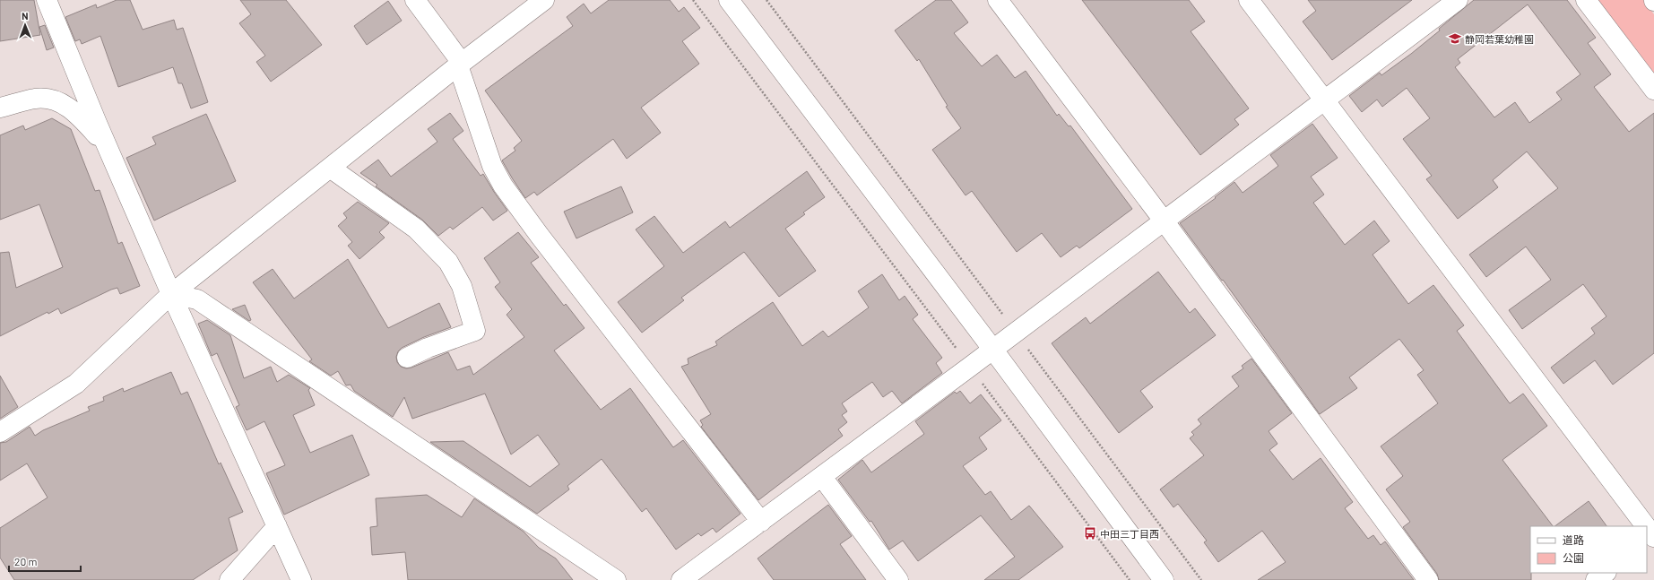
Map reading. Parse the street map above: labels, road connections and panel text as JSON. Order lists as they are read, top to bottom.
{
  "places": {
    "school or university": ["静岡若葉幼稚園"],
    "bus stop": ["中田三丁目西"]
  },
  "legend": ["道路", "公園"],
  "scale_bar": "20 m",
  "north": "top"
}
